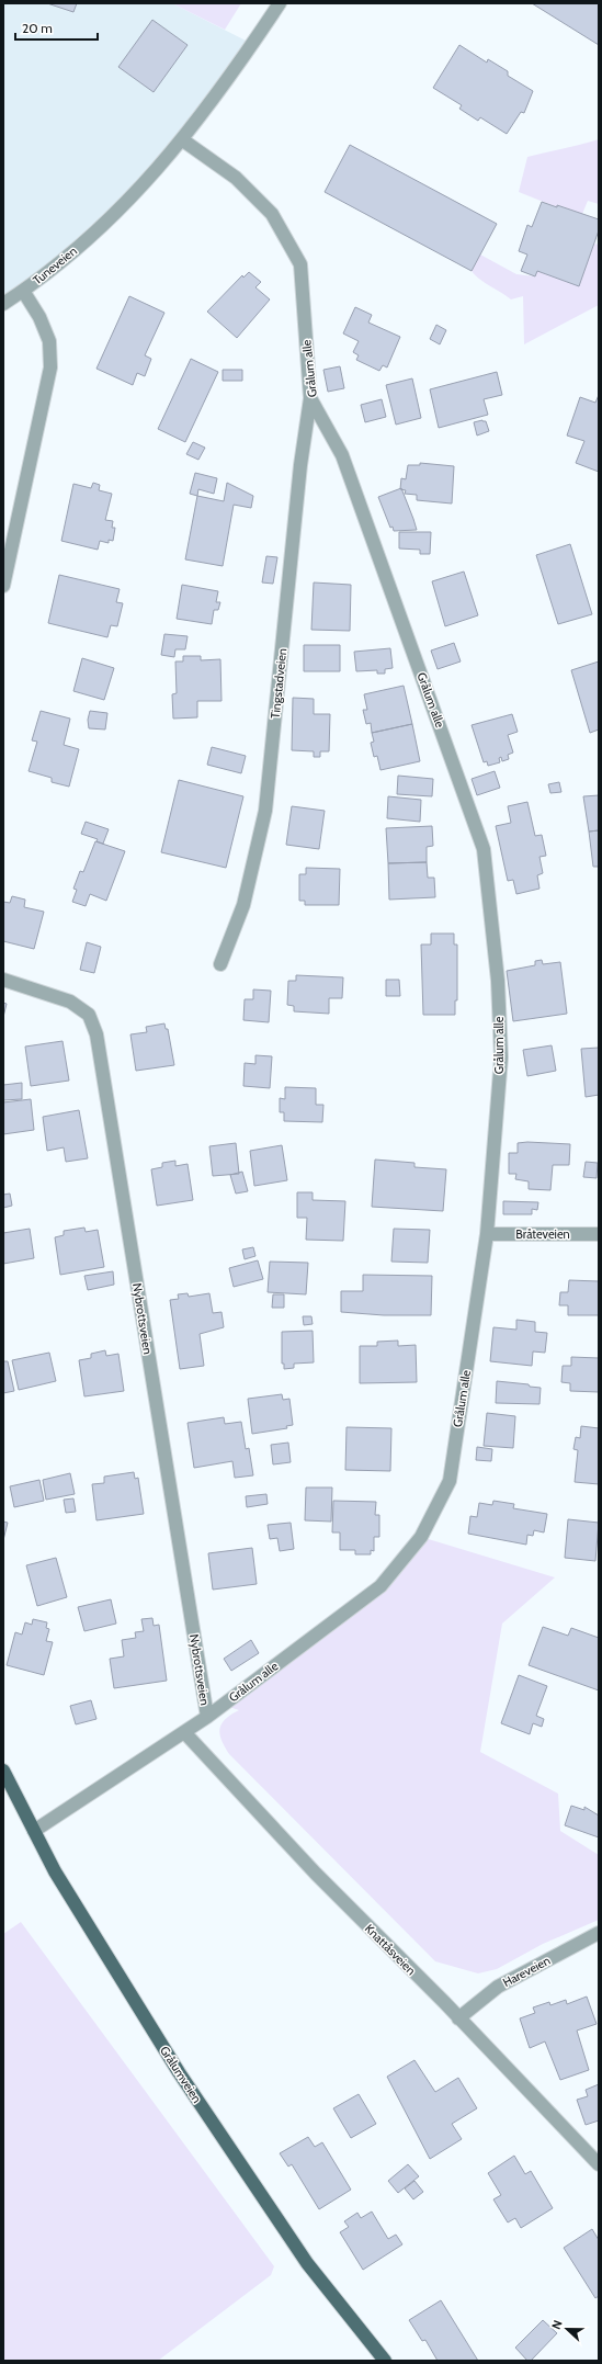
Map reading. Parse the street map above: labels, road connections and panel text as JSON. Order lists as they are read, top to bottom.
{
  "streets": {
    "main road": ["Grålumveien"],
    "street": [
      "Tuneveien",
      "Grålum alle",
      "Tingstadveien",
      "Bråteveien",
      "Nybrottsveien",
      "Knattåsveien",
      "Hareveien"
    ]
  },
  "crossings": [
    ["Tuneveien", "Grålum alle"],
    ["Grålum alle", "Tingstadveien"],
    ["Grålum alle", "Bråteveien"],
    ["Grålum alle", "Nybrottsveien"],
    ["Grålum alle", "Knattåsveien"],
    ["Grålum alle", "Grålumveien"],
    ["Knattåsveien", "Hareveien"]
  ],
  "scale_bar": "20 m",
  "north": "left"
}
